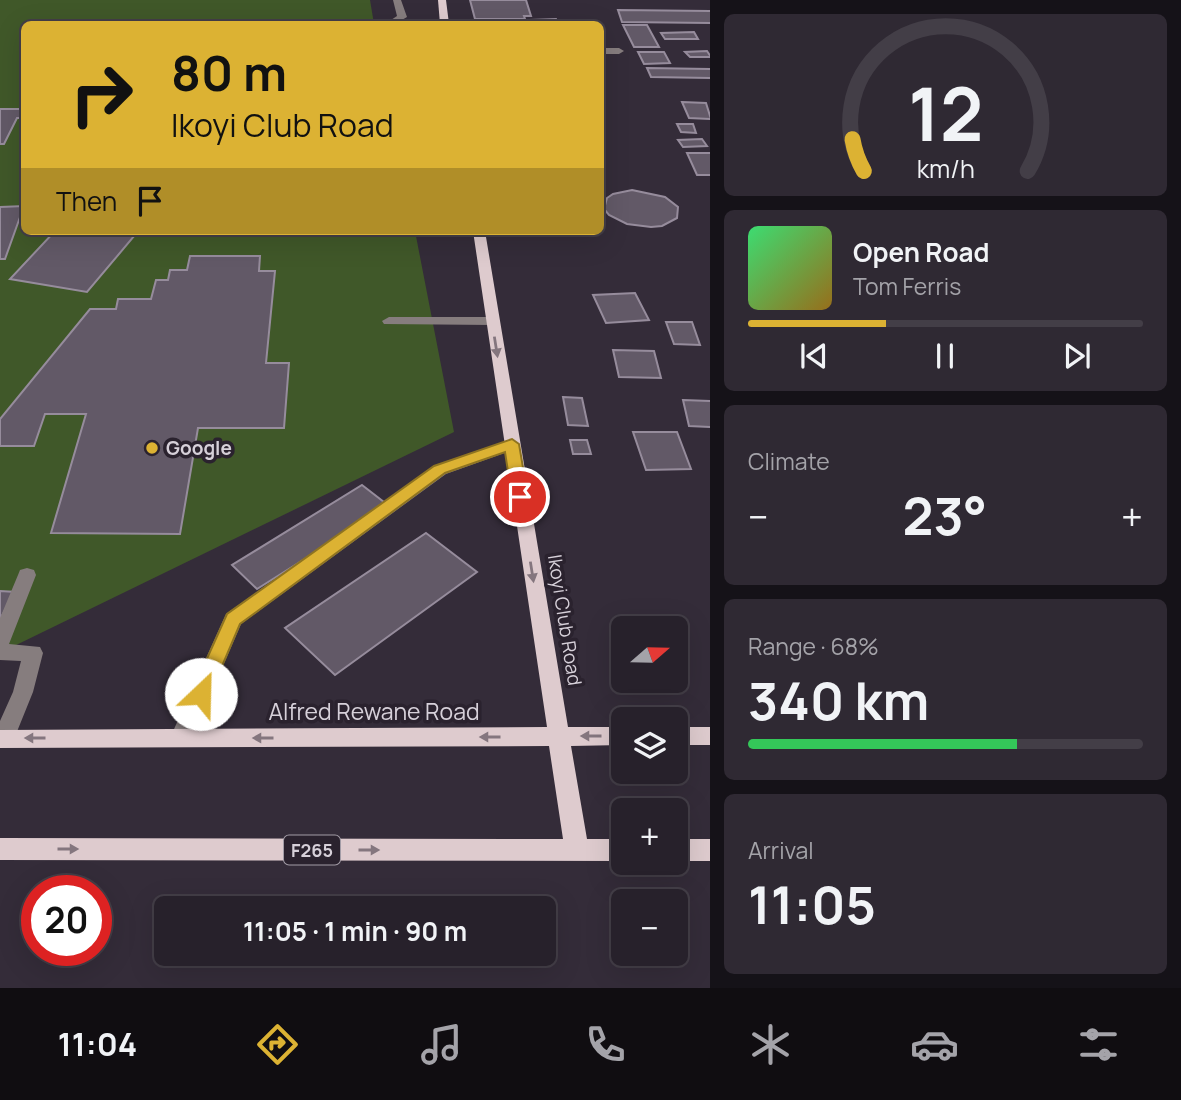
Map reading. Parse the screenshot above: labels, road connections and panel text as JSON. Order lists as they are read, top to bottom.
{
  "streets": {
    "main road": ["Ikoyi Club Road", "Alfred Rewane Road", "F265"]
  },
  "crossings": [
    ["Ikoyi Club Road", "Alfred Rewane Road"],
    ["Ikoyi Club Road", "F265"]
  ],
  "one_way": ["Ikoyi Club Road"],
  "places": ["Google"],
  "north": "right",
  "page": {
    "turn": ["80 m", "Ikoyi Club Road"],
    "then": "Then",
    "song": ["Open Road", "Tom Ferris"],
    "tile": [
      "Climate",
      ["Range · 68%", "340 km"],
      ["Arrival", "11:05"]
    ],
    "heat": ["−", "23°", "+"],
    "map_buttons": ["+", "−"],
    "limit": "20",
    "trip": "11:05 · 1 min · 90 m",
    "tabs": "11:04",
    "gauge": ["12", "km/h"]
  }
}
